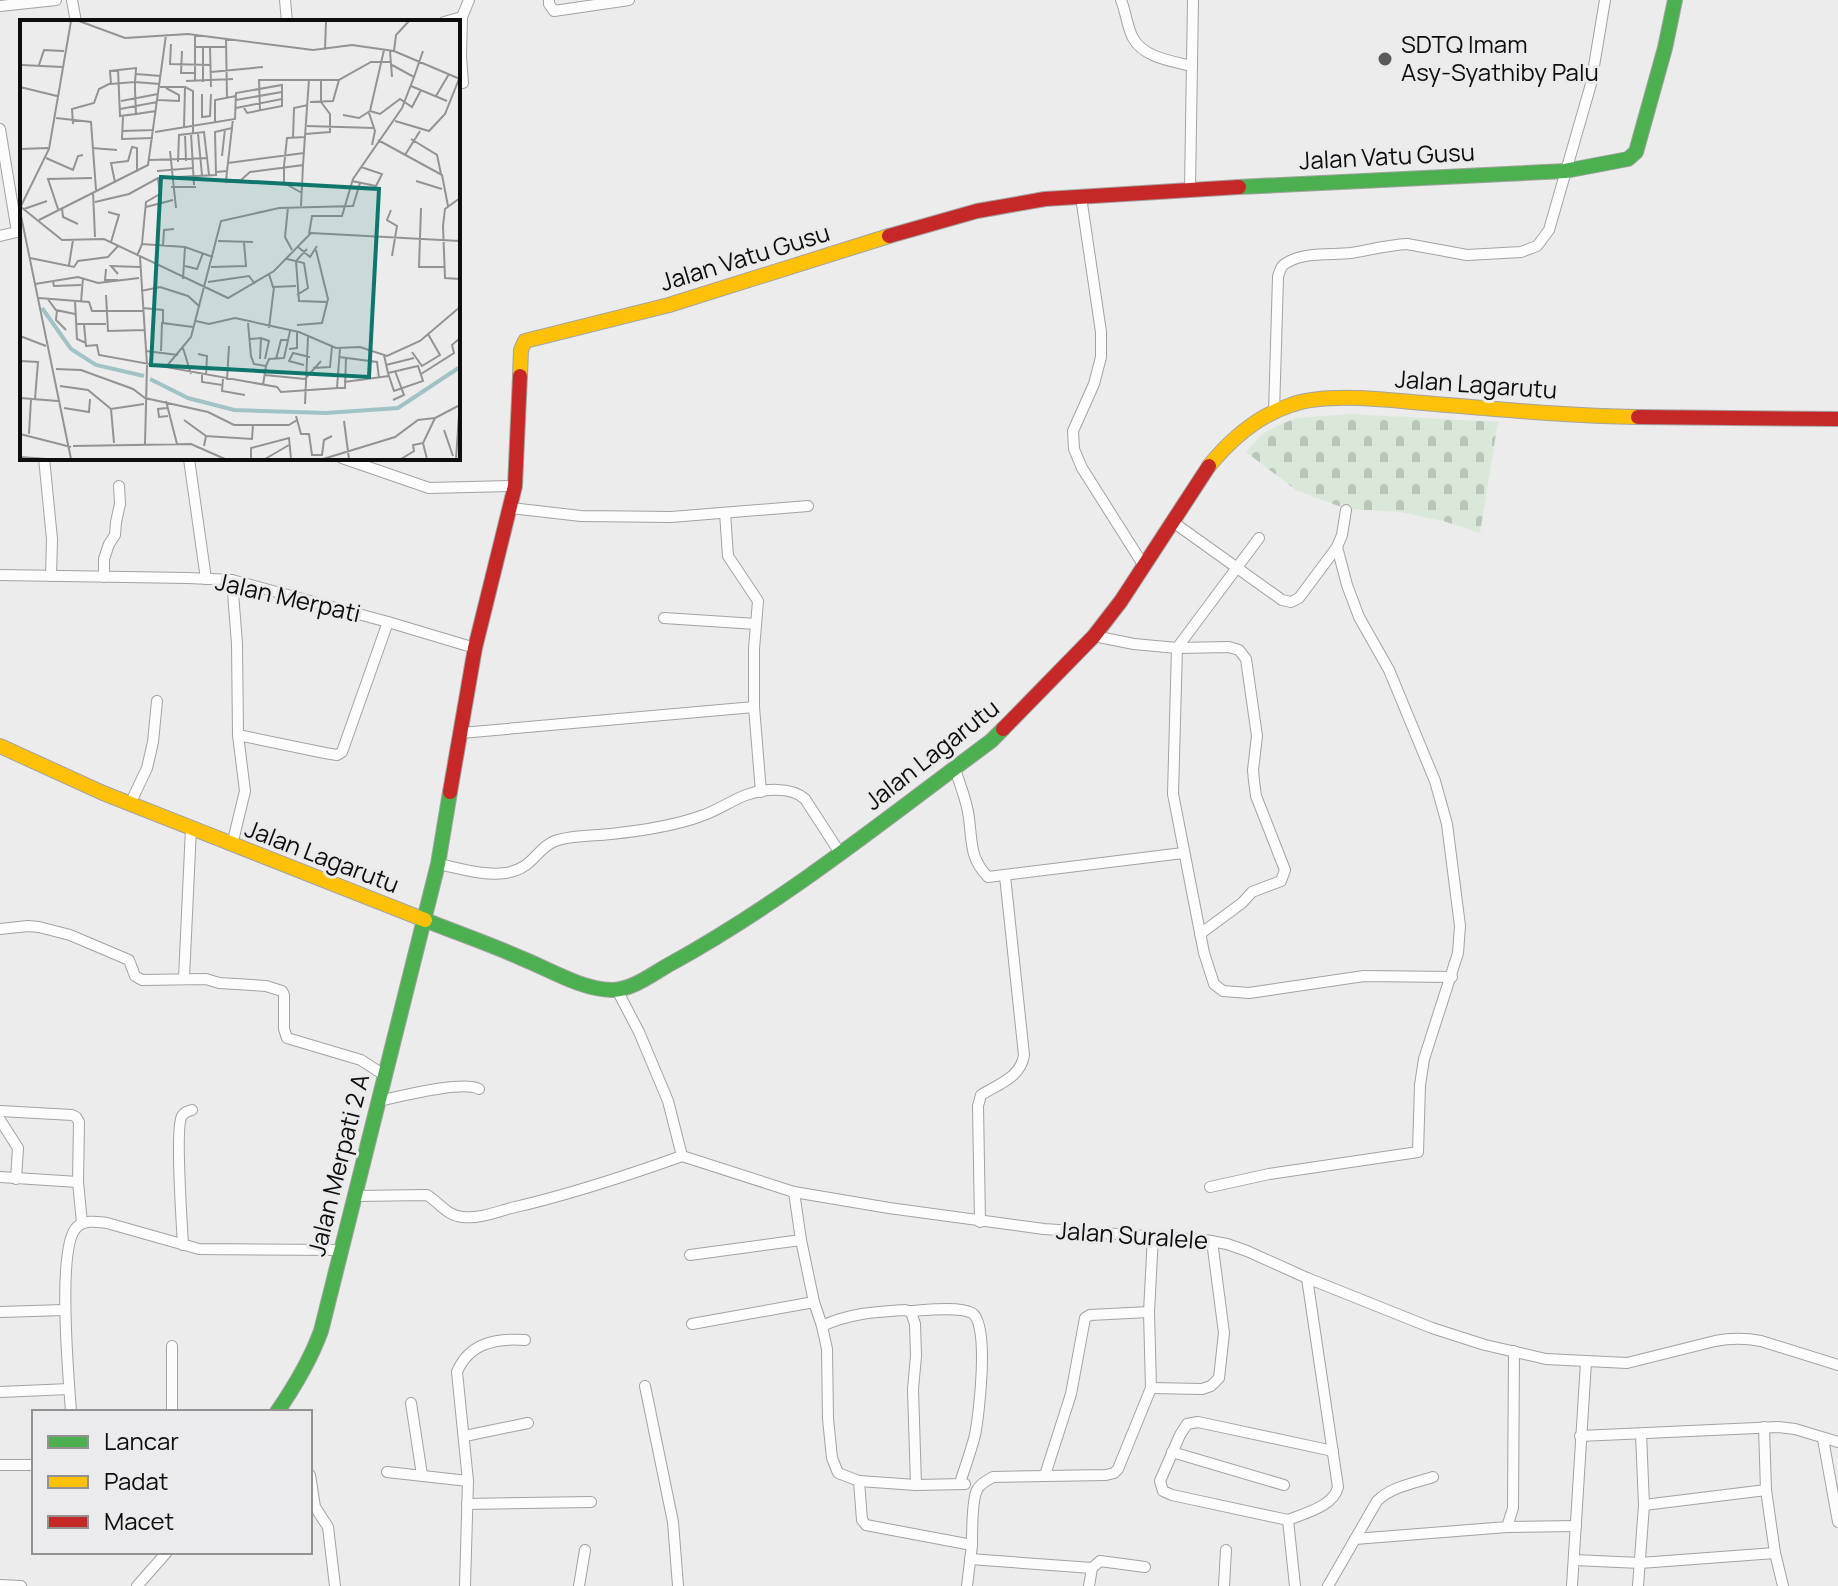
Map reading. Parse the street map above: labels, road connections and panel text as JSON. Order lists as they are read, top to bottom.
{
  "streets": {
    "street": [
      "Jalan Vatu Gusu",
      "Jalan Lagarutu",
      "Jalan Merpati",
      "Jalan Merpati 2 A",
      "Jalan Suralele"
    ]
  },
  "crossings": [
    ["Jalan Vatu Gusu", "Jalan Lagarutu"],
    ["Jalan Vatu Gusu", "Jalan Merpati"],
    ["Jalan Vatu Gusu", "Jalan Merpati 2 A"],
    ["Jalan Lagarutu", "Jalan Merpati 2 A"]
  ],
  "places": ["SDTQ Imam Asy-Syathiby Palu"],
  "legend": ["Lancar", "Padat", "Macet"]
}
